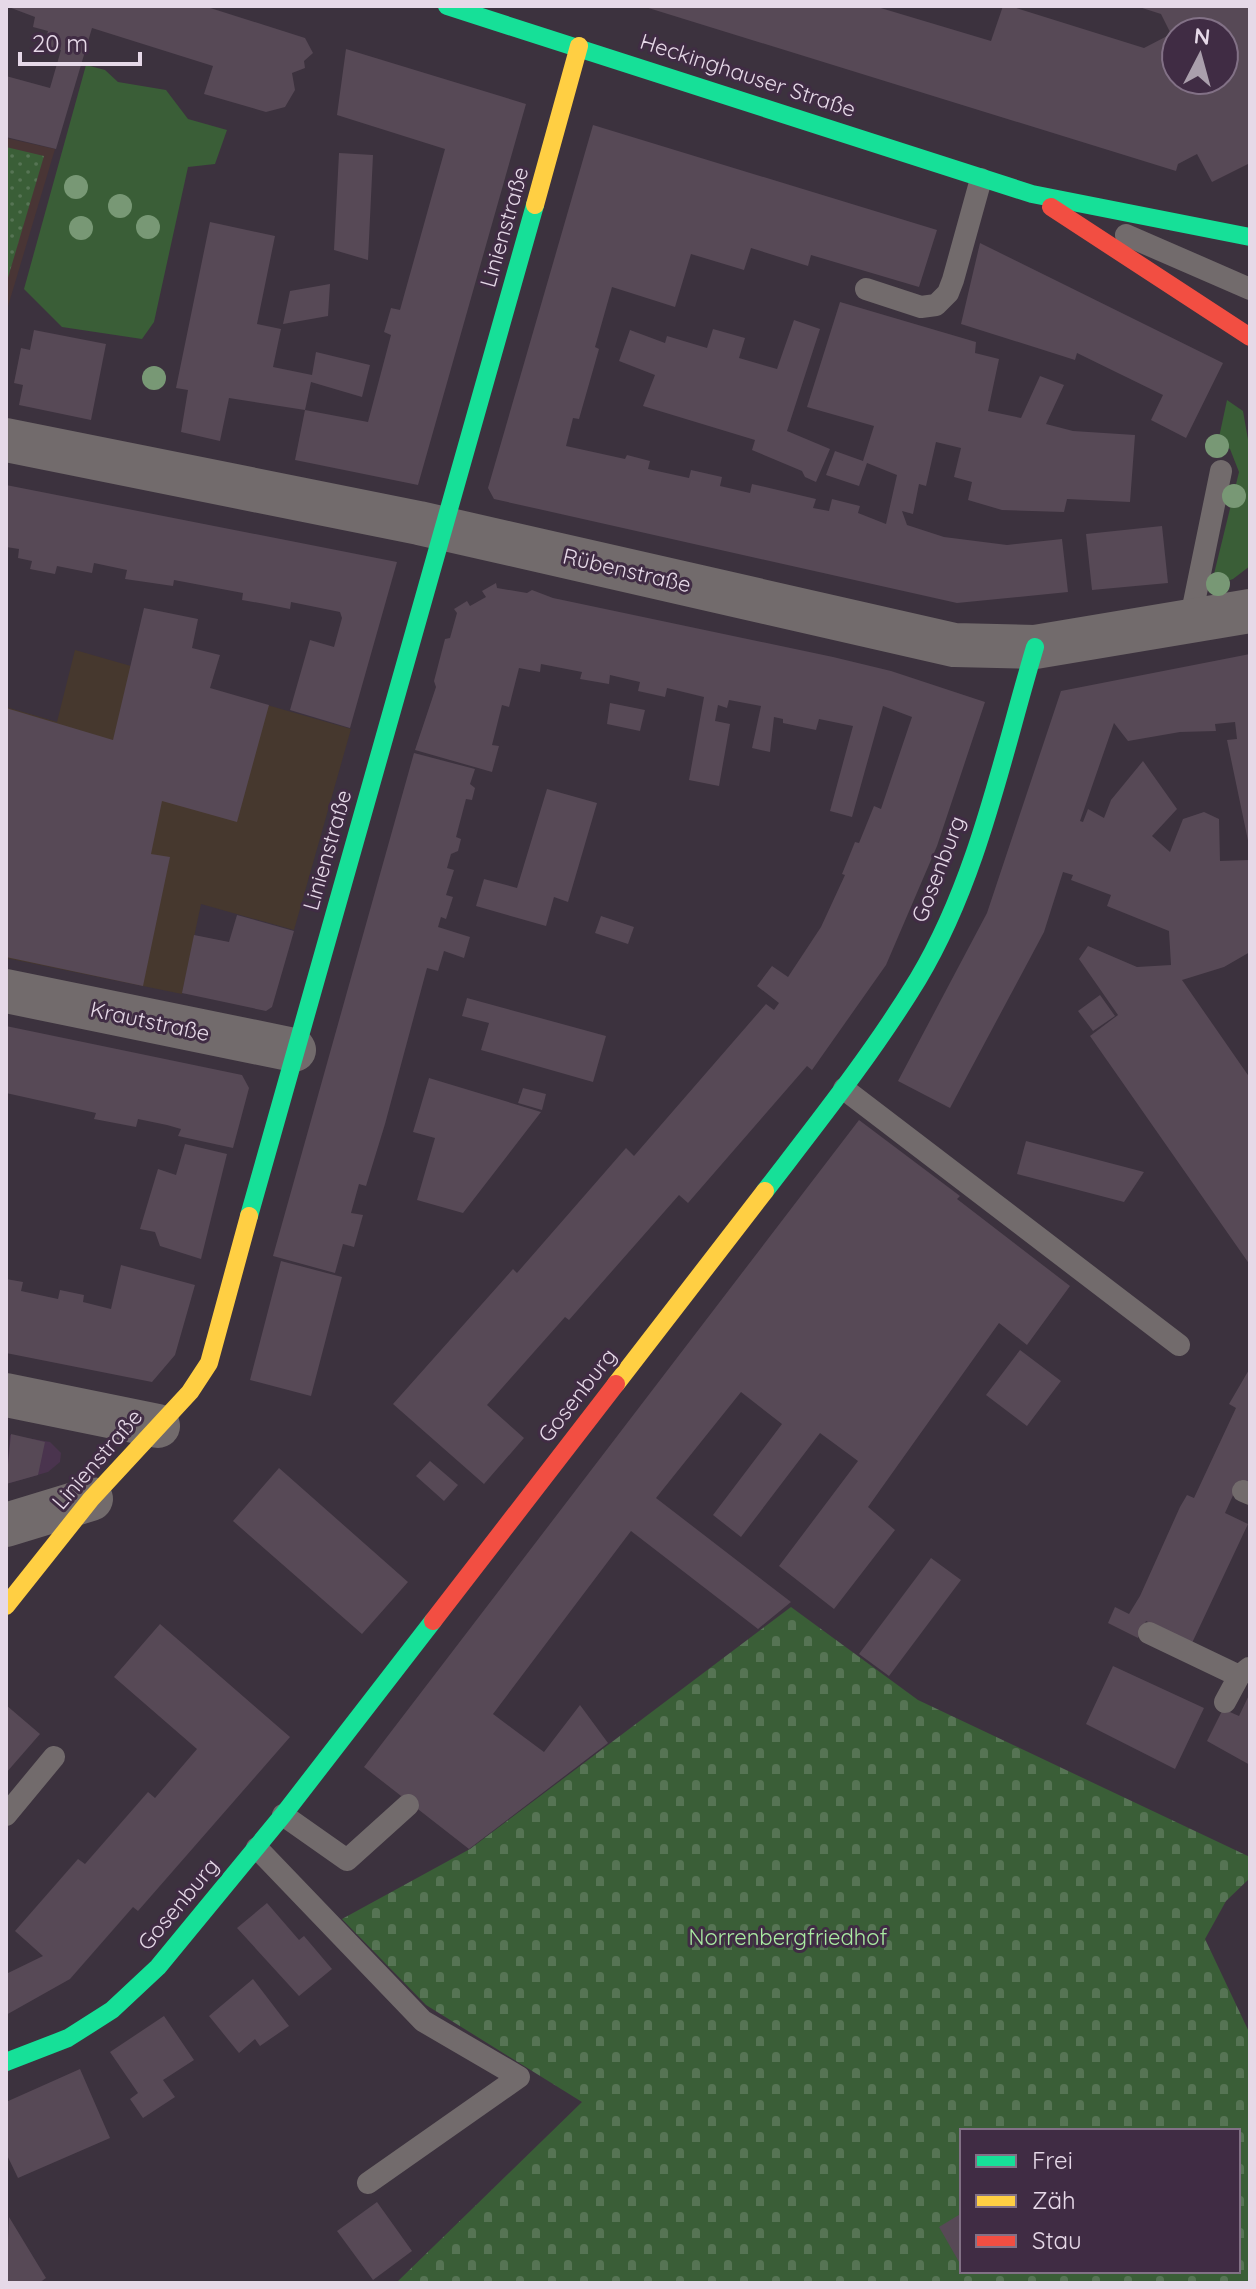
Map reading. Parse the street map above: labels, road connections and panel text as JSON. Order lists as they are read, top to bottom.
{
  "streets": {
    "street": [
      "Heckinghauser Straße",
      "Linienstraße",
      "Rübenstraße",
      "Gosenburg",
      "Krautstraße"
    ]
  },
  "crossings": [
    ["Heckinghauser Straße", "Linienstraße"],
    ["Linienstraße", "Rübenstraße"],
    ["Linienstraße", "Krautstraße"],
    ["Rübenstraße", "Gosenburg"]
  ],
  "parks": ["Norrenbergfriedhof"],
  "legend": ["Frei", "Zäh", "Stau"],
  "scale_bar": "20 m",
  "north": "top"
}
